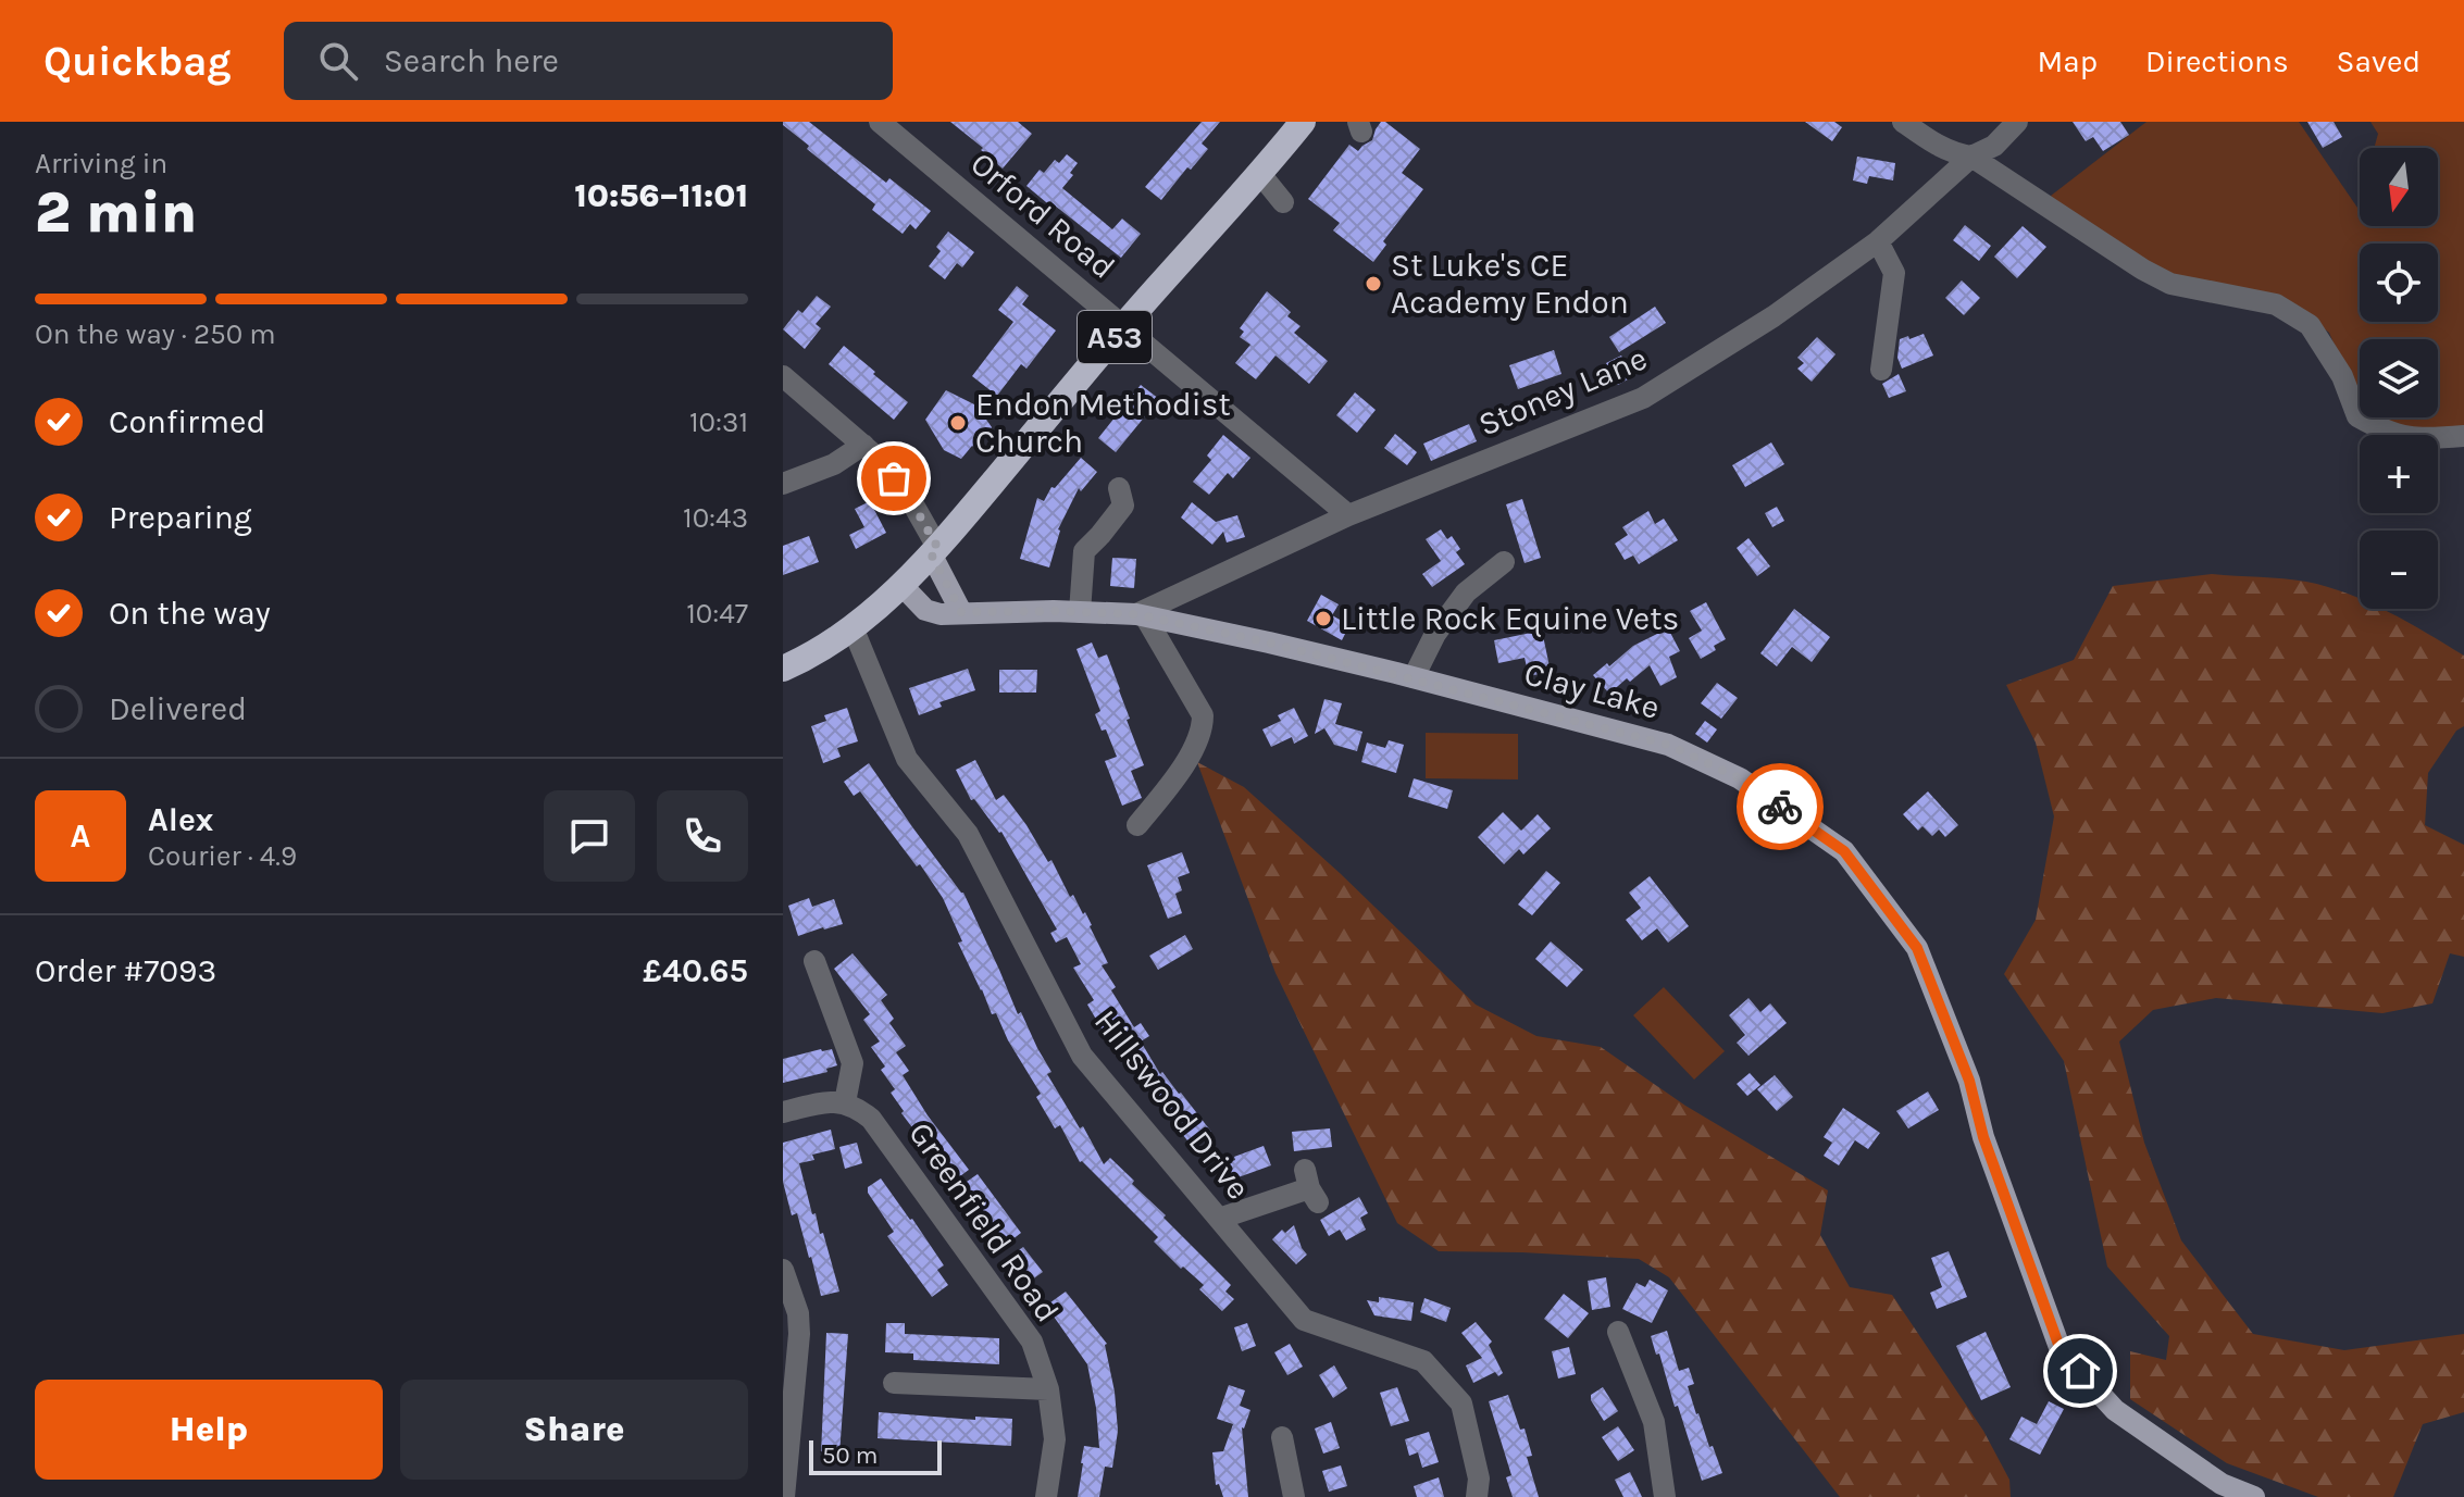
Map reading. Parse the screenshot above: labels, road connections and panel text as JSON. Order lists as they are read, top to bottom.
{
  "streets": {
    "highway": ["A53"],
    "main road": ["Clay Lake"],
    "street": [
      "Orford Road",
      "Stoney Lane",
      "Hillswood Drive",
      "Greenfield Road"
    ]
  },
  "crossings": [
    ["Orford Road", "A53"],
    ["Orford Road", "Stoney Lane"],
    ["A53", "Clay Lake"],
    ["A53", "Hillswood Drive"],
    ["Stoney Lane", "Clay Lake"]
  ],
  "places": ["St Luke's CE Academy Endon", "Endon Methodist Church", "Little Rock Equine Vets"],
  "scale_bar": "50 m",
  "north": "bottom",
  "page": {
    "header": "Quickbag",
    "search": "Search here",
    "nav": ["Map", "Directions", "Saved"],
    "heading": ["2 min", "Arriving in", "10:56–11:01"],
    "panel": [
      "Alex",
      "Courier · 4.9",
      "Order #7093",
      "£40.65"
    ],
    "map_buttons": ["+", "−"],
    "bar": "On the way · 250 m",
    "list": [
      ["Confirmed", "10:31"],
      ["Preparing", "10:43"],
      ["On the way", "10:47"],
      "Delivered"
    ],
    "round": "A",
    "buttons": ["Help", "Share"],
    "scale": "50 m"
  }
}
